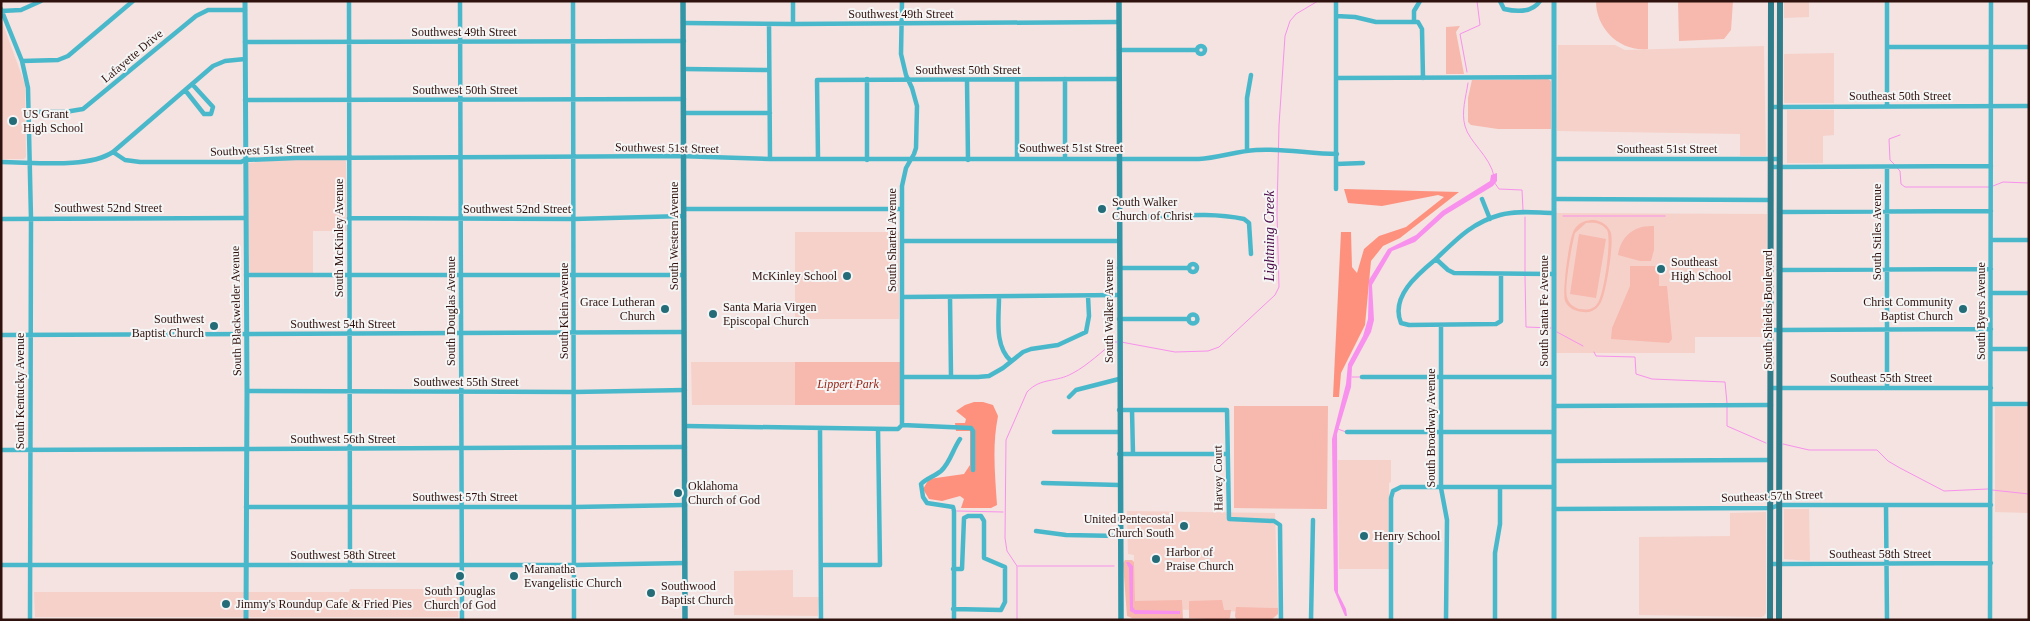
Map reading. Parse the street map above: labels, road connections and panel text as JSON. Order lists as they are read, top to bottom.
{
  "streets": {
    "main road": ["South Western Avenue", "South Shields Boulevard", "South Walker Avenue"],
    "street": [
      "Southwest 49th Street",
      "Lafayette Drive",
      "Southwest 50th Street",
      "Southeast 50th Street",
      "Southwest 51st Street",
      "Southeast 51st Street",
      "Southwest 52nd Street",
      "South Stiles Avenue",
      "South McKinley Avenue",
      "South Shartel Avenue",
      "South Blackwelder Avenue",
      "South Douglas Avenue",
      "South Klein Avenue",
      "South Santa Fe Avenue",
      "South Byers Avenue",
      "Southwest 54th Street",
      "Southeast 55th Street",
      "Southwest 55th Street",
      "South Kentucky Avenue",
      "South Broadway Avenue",
      "Southwest 56th Street",
      "Harvey Court",
      "Southeast 57th Street",
      "Southwest 57th Street",
      "Southeast 58th Street",
      "Southwest 58th Street"
    ]
  },
  "crossings": [
    ["Southwest 49th Street", "South Western Avenue"],
    ["Southwest 49th Street", "South McKinley Avenue"],
    ["Southwest 49th Street", "South Shartel Avenue"],
    ["Southwest 49th Street", "South Blackwelder Avenue"],
    ["Southwest 49th Street", "South Douglas Avenue"],
    ["Southwest 49th Street", "South Klein Avenue"],
    ["Southwest 49th Street", "South Walker Avenue"],
    ["Lafayette Drive", "South Blackwelder Avenue"],
    ["Lafayette Drive", "South Kentucky Avenue"],
    ["Southwest 50th Street", "Southwest 51st Street"],
    ["Southwest 50th Street", "South Western Avenue"],
    ["Southwest 50th Street", "South McKinley Avenue"],
    ["Southwest 50th Street", "South Shartel Avenue"],
    ["Southwest 50th Street", "South Blackwelder Avenue"],
    ["Southwest 50th Street", "South Douglas Avenue"],
    ["Southwest 50th Street", "South Klein Avenue"],
    ["Southwest 50th Street", "South Walker Avenue"],
    ["Southeast 50th Street", "South Shields Boulevard"],
    ["Southeast 50th Street", "South Byers Avenue"],
    ["Southwest 51st Street", "South Western Avenue"],
    ["Southwest 51st Street", "South McKinley Avenue"],
    ["Southwest 51st Street", "South Shartel Avenue"],
    ["Southwest 51st Street", "South Blackwelder Avenue"],
    ["Southwest 51st Street", "South Douglas Avenue"],
    ["Southwest 51st Street", "South Klein Avenue"],
    ["Southwest 51st Street", "South Walker Avenue"],
    ["Southeast 51st Street", "South Shields Boulevard"],
    ["Southeast 51st Street", "South Santa Fe Avenue"],
    ["Southwest 52nd Street", "South Western Avenue"],
    ["Southwest 52nd Street", "South McKinley Avenue"],
    ["Southwest 52nd Street", "South Shartel Avenue"],
    ["Southwest 52nd Street", "South Blackwelder Avenue"],
    ["Southwest 52nd Street", "South Douglas Avenue"],
    ["Southwest 52nd Street", "South Klein Avenue"],
    ["Southwest 52nd Street", "South Kentucky Avenue"],
    ["South Stiles Avenue", "Southeast 55th Street"],
    ["South Western Avenue", "Southwest 54th Street"],
    ["South Western Avenue", "Southwest 55th Street"],
    ["South Western Avenue", "Southwest 56th Street"],
    ["South Western Avenue", "Southwest 57th Street"],
    ["South Western Avenue", "Southwest 58th Street"],
    ["South McKinley Avenue", "Southwest 54th Street"],
    ["South McKinley Avenue", "Southwest 55th Street"],
    ["South McKinley Avenue", "Southwest 56th Street"],
    ["South McKinley Avenue", "Southwest 57th Street"],
    ["South McKinley Avenue", "Southwest 58th Street"],
    ["South Shields Boulevard", "Southeast 55th Street"],
    ["South Shields Boulevard", "Southeast 57th Street"],
    ["South Shields Boulevard", "Southeast 58th Street"],
    ["South Blackwelder Avenue", "Southwest 54th Street"],
    ["South Blackwelder Avenue", "Southwest 55th Street"],
    ["South Blackwelder Avenue", "Southwest 56th Street"],
    ["South Blackwelder Avenue", "Southwest 57th Street"],
    ["South Blackwelder Avenue", "Southwest 58th Street"],
    ["South Douglas Avenue", "Southwest 54th Street"],
    ["South Douglas Avenue", "Southwest 55th Street"],
    ["South Douglas Avenue", "Southwest 56th Street"],
    ["South Douglas Avenue", "Southwest 57th Street"],
    ["South Douglas Avenue", "Southwest 58th Street"],
    ["South Klein Avenue", "Southwest 54th Street"],
    ["South Klein Avenue", "Southwest 55th Street"],
    ["South Klein Avenue", "Southwest 56th Street"],
    ["South Klein Avenue", "Southwest 57th Street"],
    ["South Klein Avenue", "Southwest 58th Street"],
    ["South Santa Fe Avenue", "Southeast 57th Street"],
    ["South Byers Avenue", "Southeast 55th Street"],
    ["South Byers Avenue", "Southeast 57th Street"],
    ["South Byers Avenue", "Southeast 58th Street"],
    ["Southwest 54th Street", "South Kentucky Avenue"],
    ["South Kentucky Avenue", "Southwest 56th Street"],
    ["South Kentucky Avenue", "Southwest 58th Street"]
  ],
  "water": ["Lightning Creek"],
  "parks": ["Lippert Park"],
  "places": [
    "US Grant High School",
    "South Walker Church of Christ",
    "Southeast High School",
    "McKinley School",
    "Grace Lutheran Church",
    "Christ Community Baptist Church",
    "Santa Maria Virgen Episcopal Church",
    "Southwest Baptist Church",
    "Oklahoma Church of God",
    "United Pentecostal Church South",
    "Henry School",
    "Harbor of Praise Church",
    "South Douglas Church of God",
    "Maranatha Evangelistic Church",
    "Southwood Baptist Church",
    "Jimmy's Roundup Cafe & Fried Pies"
  ]
}
